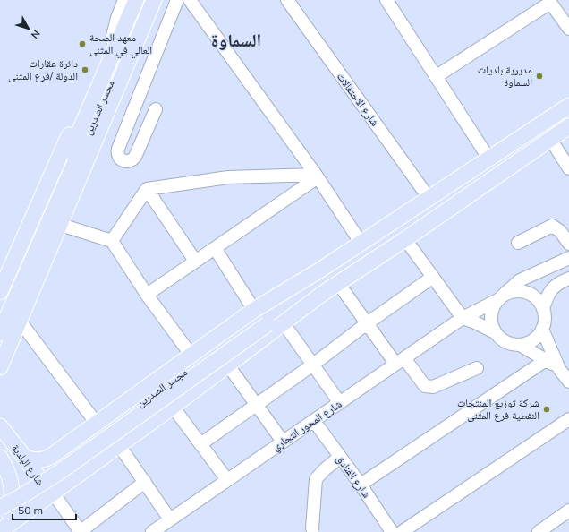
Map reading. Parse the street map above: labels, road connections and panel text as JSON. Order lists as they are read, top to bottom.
{
  "streets": {
    "main road": ["مجسر الصدرين", "شارع البلدية"],
    "street": ["شارع الاحتفالات", "شارع المحور التجاري", "شارع الفنادق"]
  },
  "crossings": [
    ["شارع الاحتفالات", "مجسر الصدرين"],
    ["شارع المحور التجاري", "شارع الفنادق"]
  ],
  "districts": ["السماوة"],
  "places": [
    "معهد الصحة العالي في المثنى",
    "دائرة عقارات الدولة /فرع المثنى",
    "مديرية بلديات السماوة",
    "شركة توزيع المنتجات النفطية فرع المثنى"
  ],
  "scale_bar": "50 m",
  "north": "bottom right"
}
